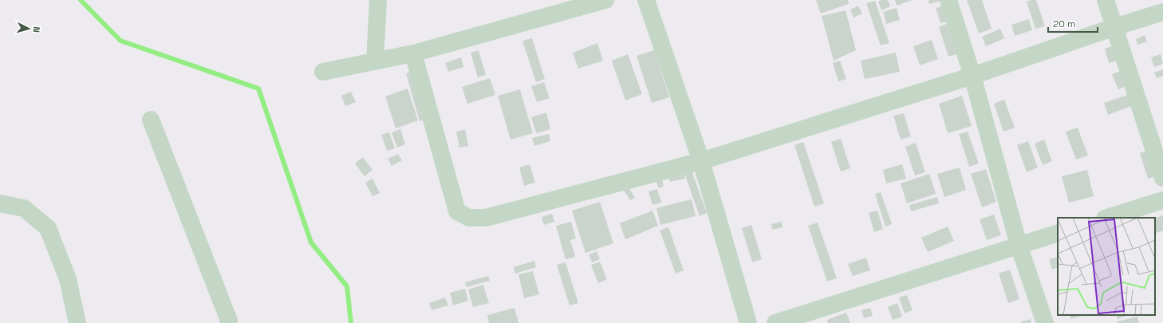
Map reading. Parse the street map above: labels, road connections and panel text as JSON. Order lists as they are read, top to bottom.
{
  "scale_bar": "20 m",
  "north": "right"
}
